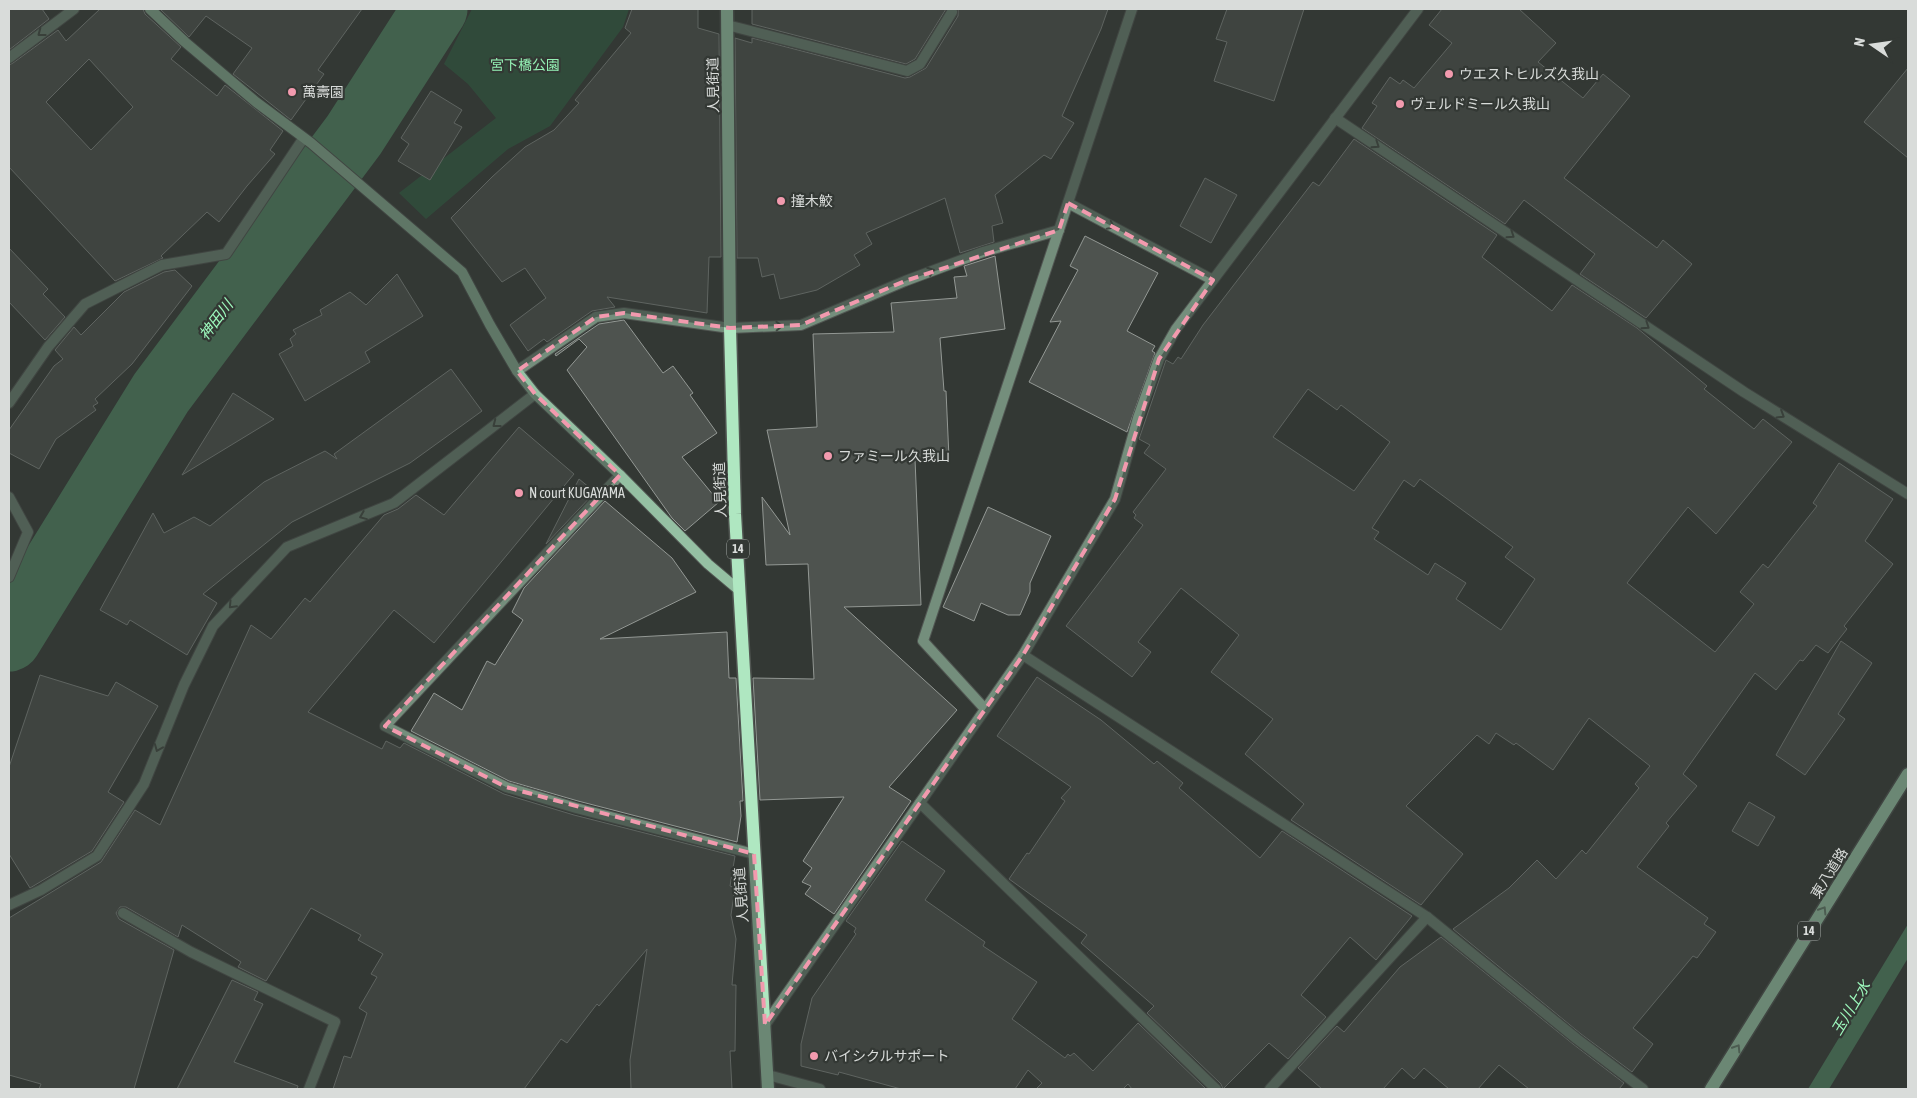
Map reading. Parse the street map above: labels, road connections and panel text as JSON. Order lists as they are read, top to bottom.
{
  "streets": {
    "main road": ["人見街道", "14", "東八道路"]
  },
  "one_way": ["東八道路"],
  "water": ["神田川", "玉川上水"],
  "parks": ["宮下橋公園"],
  "places": [
    "ウエストヒルズ久我山",
    "萬壽園",
    "ヴェルドミール久我山",
    "撞木鮫",
    "ファミール久我山",
    "N court KUGAYAMA",
    "バイシクルサポート"
  ],
  "north": "left"
}
